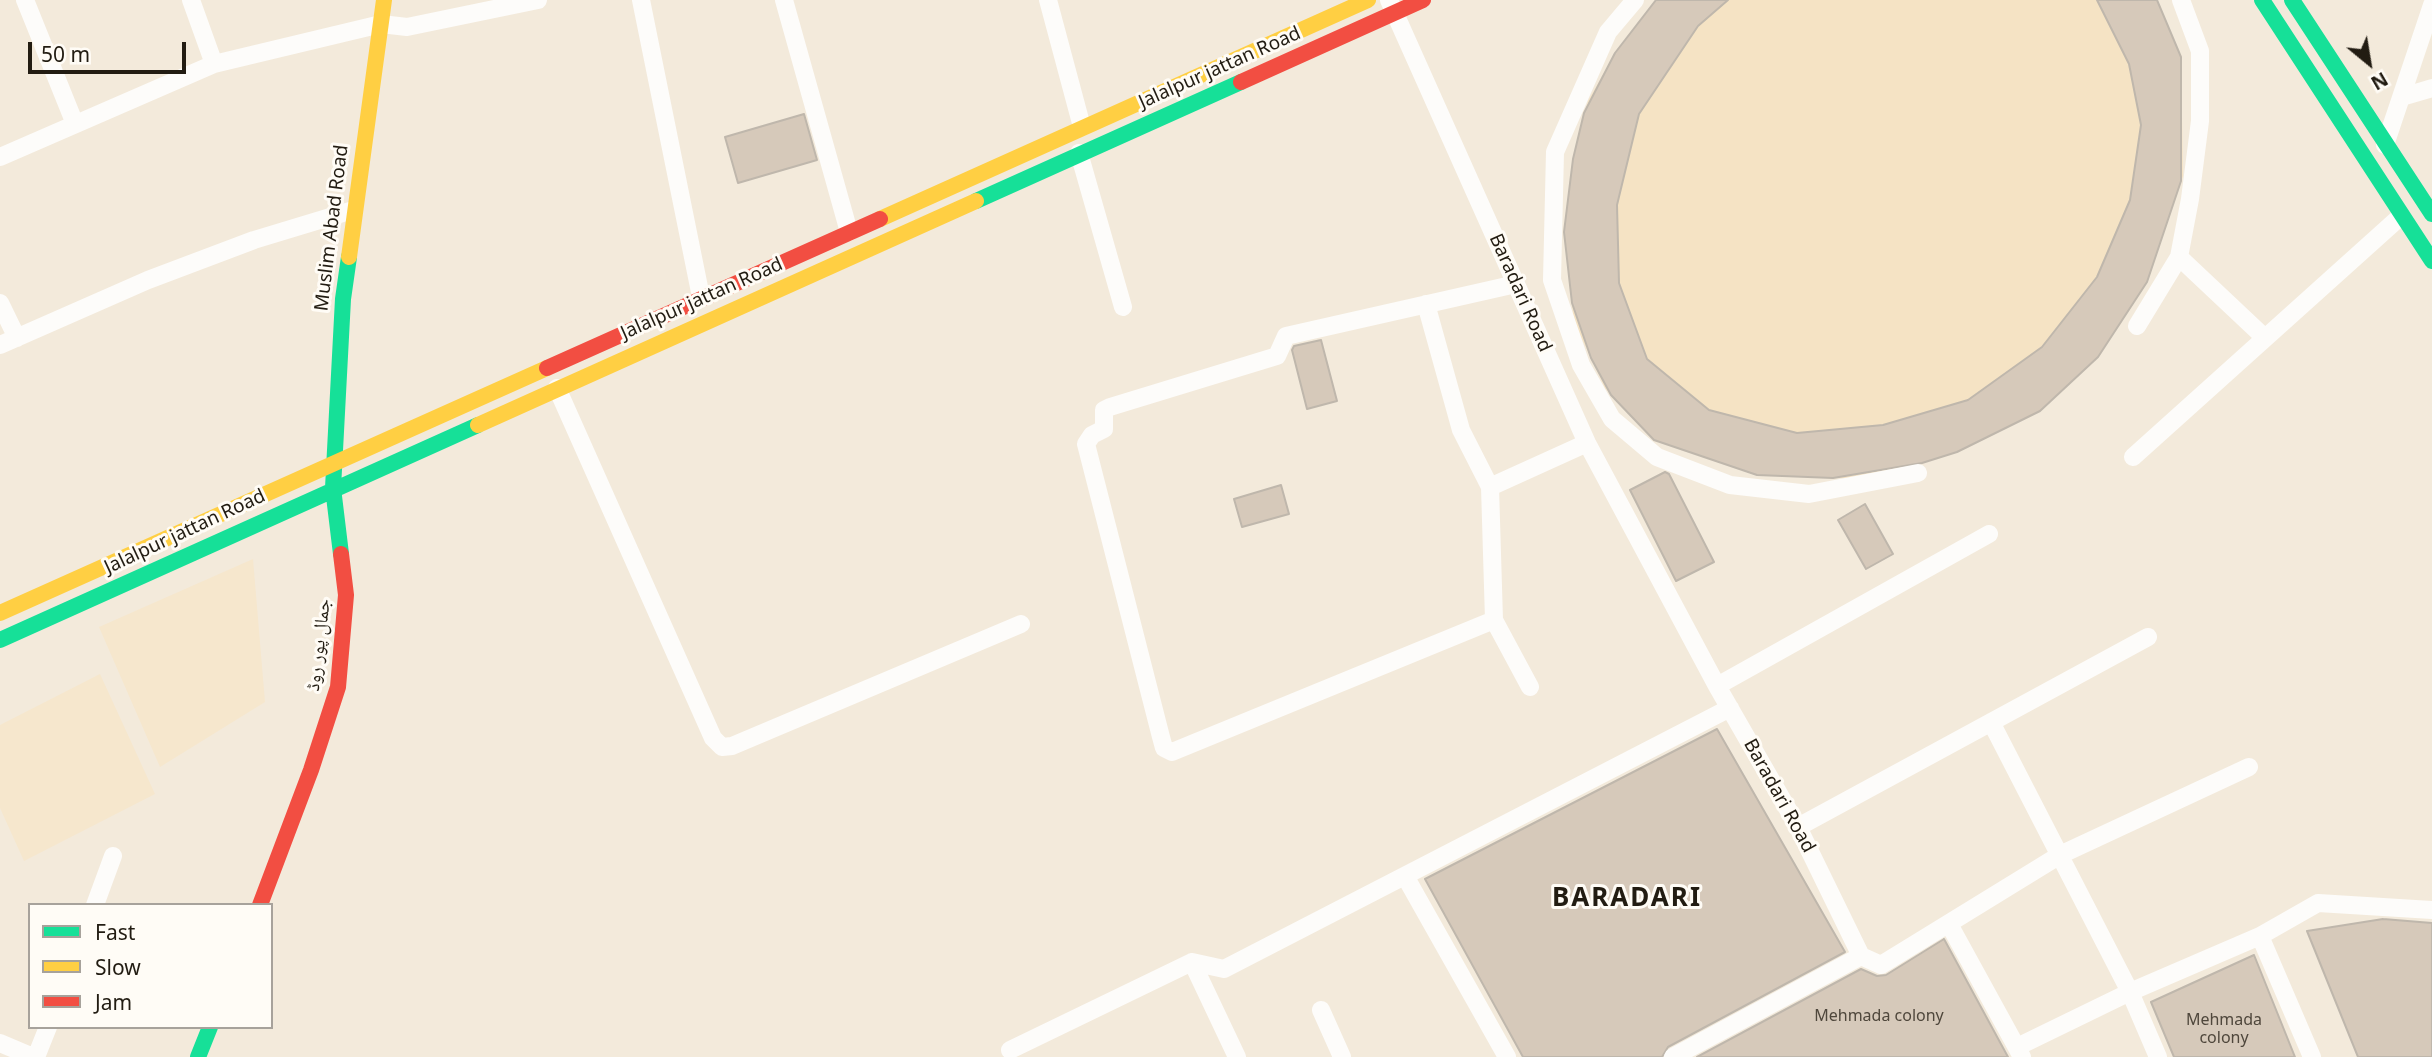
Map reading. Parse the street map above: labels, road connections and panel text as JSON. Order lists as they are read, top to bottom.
{
  "streets": {
    "main road": ["Jalalpur jattan Road", "Muslim Abad Road", "جمال پور روڈ"],
    "street": ["Baradari Road"]
  },
  "crossings": [
    ["Jalalpur jattan Road", "Muslim Abad Road"],
    ["Jalalpur jattan Road", "Baradari Road"],
    ["Jalalpur jattan Road", "جمال پور روڈ"],
    ["Muslim Abad Road", "جمال پور روڈ"]
  ],
  "districts": ["BARADARI"],
  "house_numbers": ["Mehmada colony", "Mehmada colony"],
  "legend": ["Fast", "Slow", "Jam"],
  "scale_bar": "50 m",
  "north": "bottom right"
}
